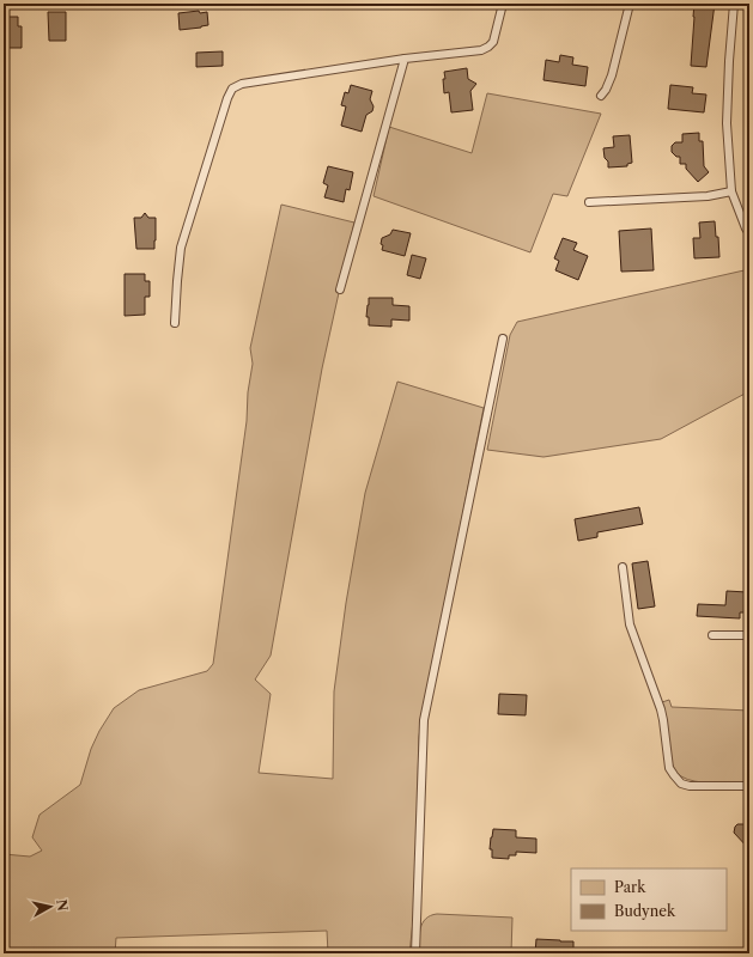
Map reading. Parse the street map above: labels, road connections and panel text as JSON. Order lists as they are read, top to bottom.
{
  "legend": ["Park", "Budynek"],
  "north": "right"
}
